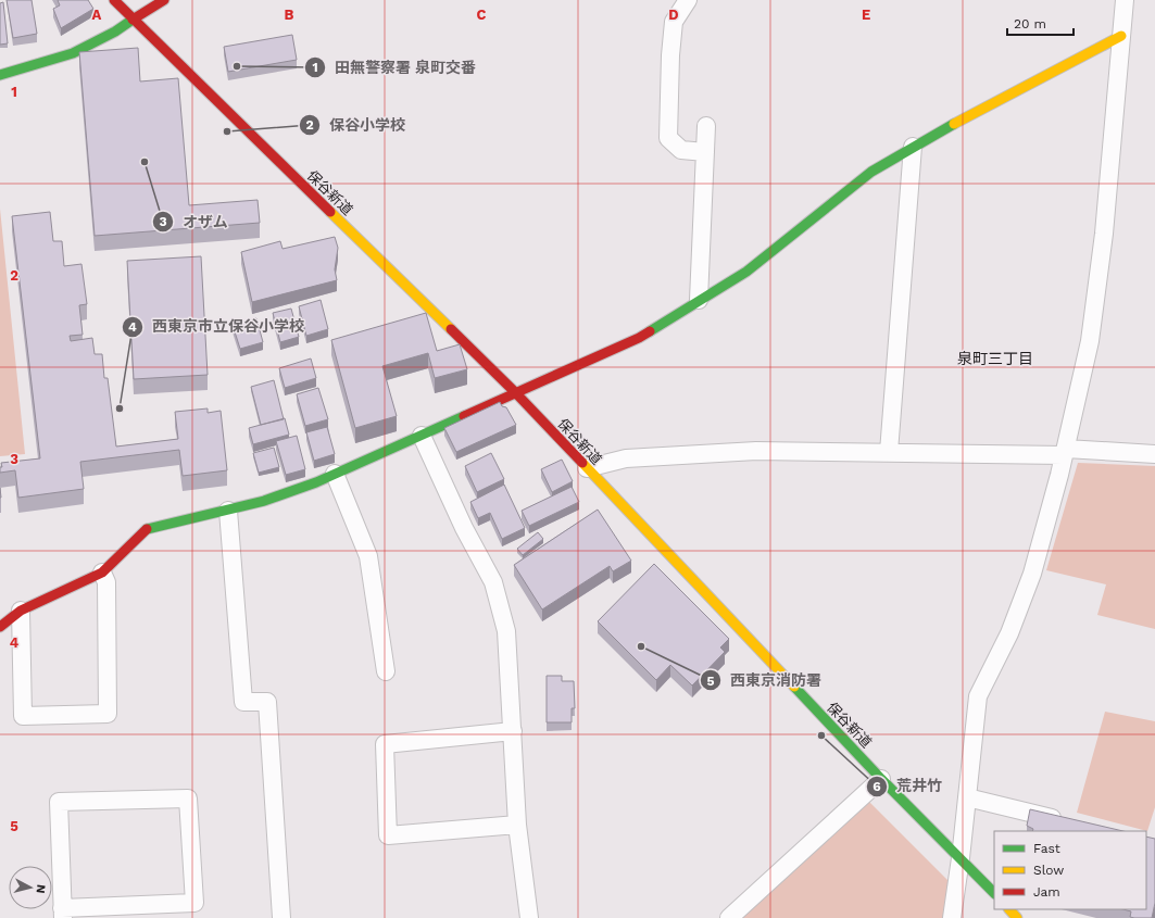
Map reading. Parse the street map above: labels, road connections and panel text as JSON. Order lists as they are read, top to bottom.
{
  "streets": {
    "street": ["保谷新道"]
  },
  "districts": ["泉町三丁目"],
  "places": [
    "田無警察署 泉町交番",
    "保谷小学校",
    "オザム",
    "西東京市立保谷小学校",
    "西東京消防署",
    "荒井竹"
  ],
  "legend": ["Fast", "Slow", "Jam"],
  "scale_bar": "20 m",
  "north": "right",
  "grid": {
    "columns": [
      "A",
      "B",
      "C",
      "D",
      "E"
    ],
    "rows": [
      "1",
      "2",
      "3",
      "4",
      "5"
    ]
  }
}
